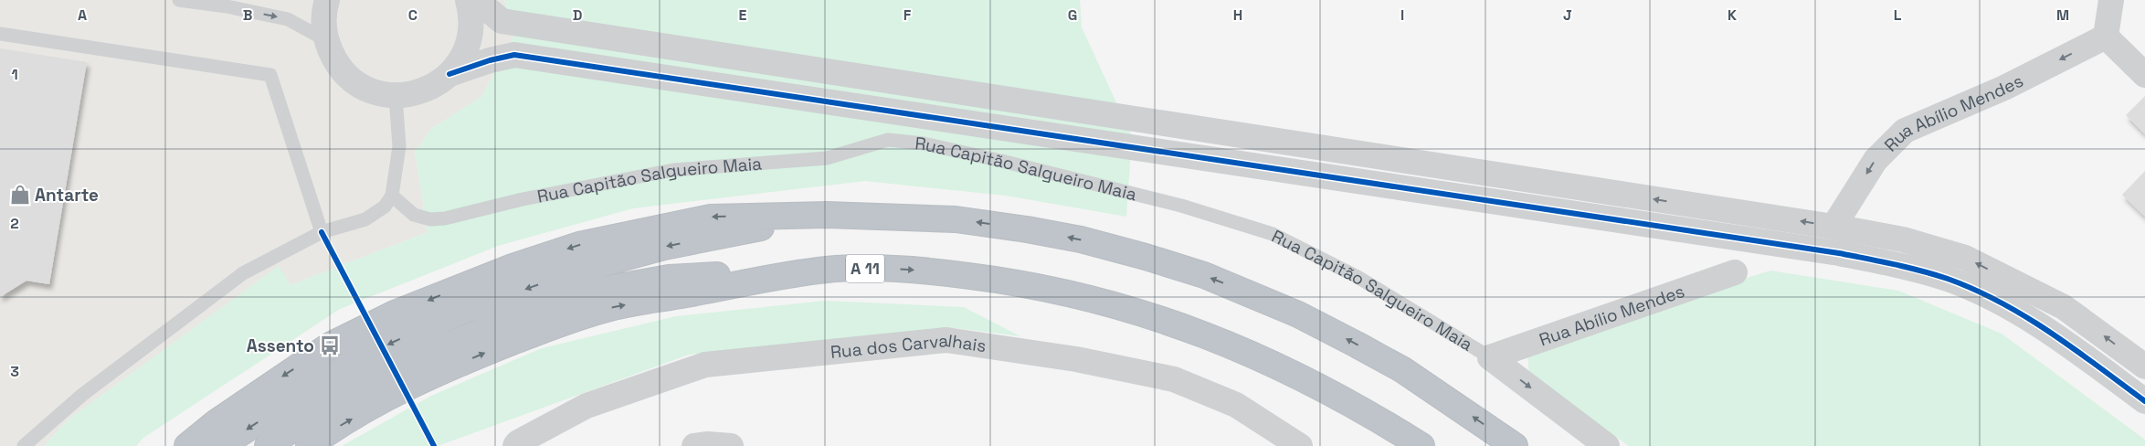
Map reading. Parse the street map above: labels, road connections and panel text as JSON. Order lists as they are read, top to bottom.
{
  "streets": {
    "highway": ["A 11"],
    "street": ["Rua Abílio Mendes", "Rua Capitão Salgueiro Maia", "Rua dos Carvalhais"]
  },
  "crossings": [
    ["Rua Abílio Mendes", "Rua Capitão Salgueiro Maia"]
  ],
  "one_way": ["Rua Abílio Mendes"],
  "places": {
    "shop": ["Antarte"],
    "bus stop": ["Assento"]
  },
  "grid": {
    "columns": [
      "A",
      "B",
      "C",
      "D",
      "E",
      "F",
      "G",
      "H",
      "I",
      "J",
      "K",
      "L",
      "M"
    ],
    "rows": ["1", "2", "3"]
  }
}
